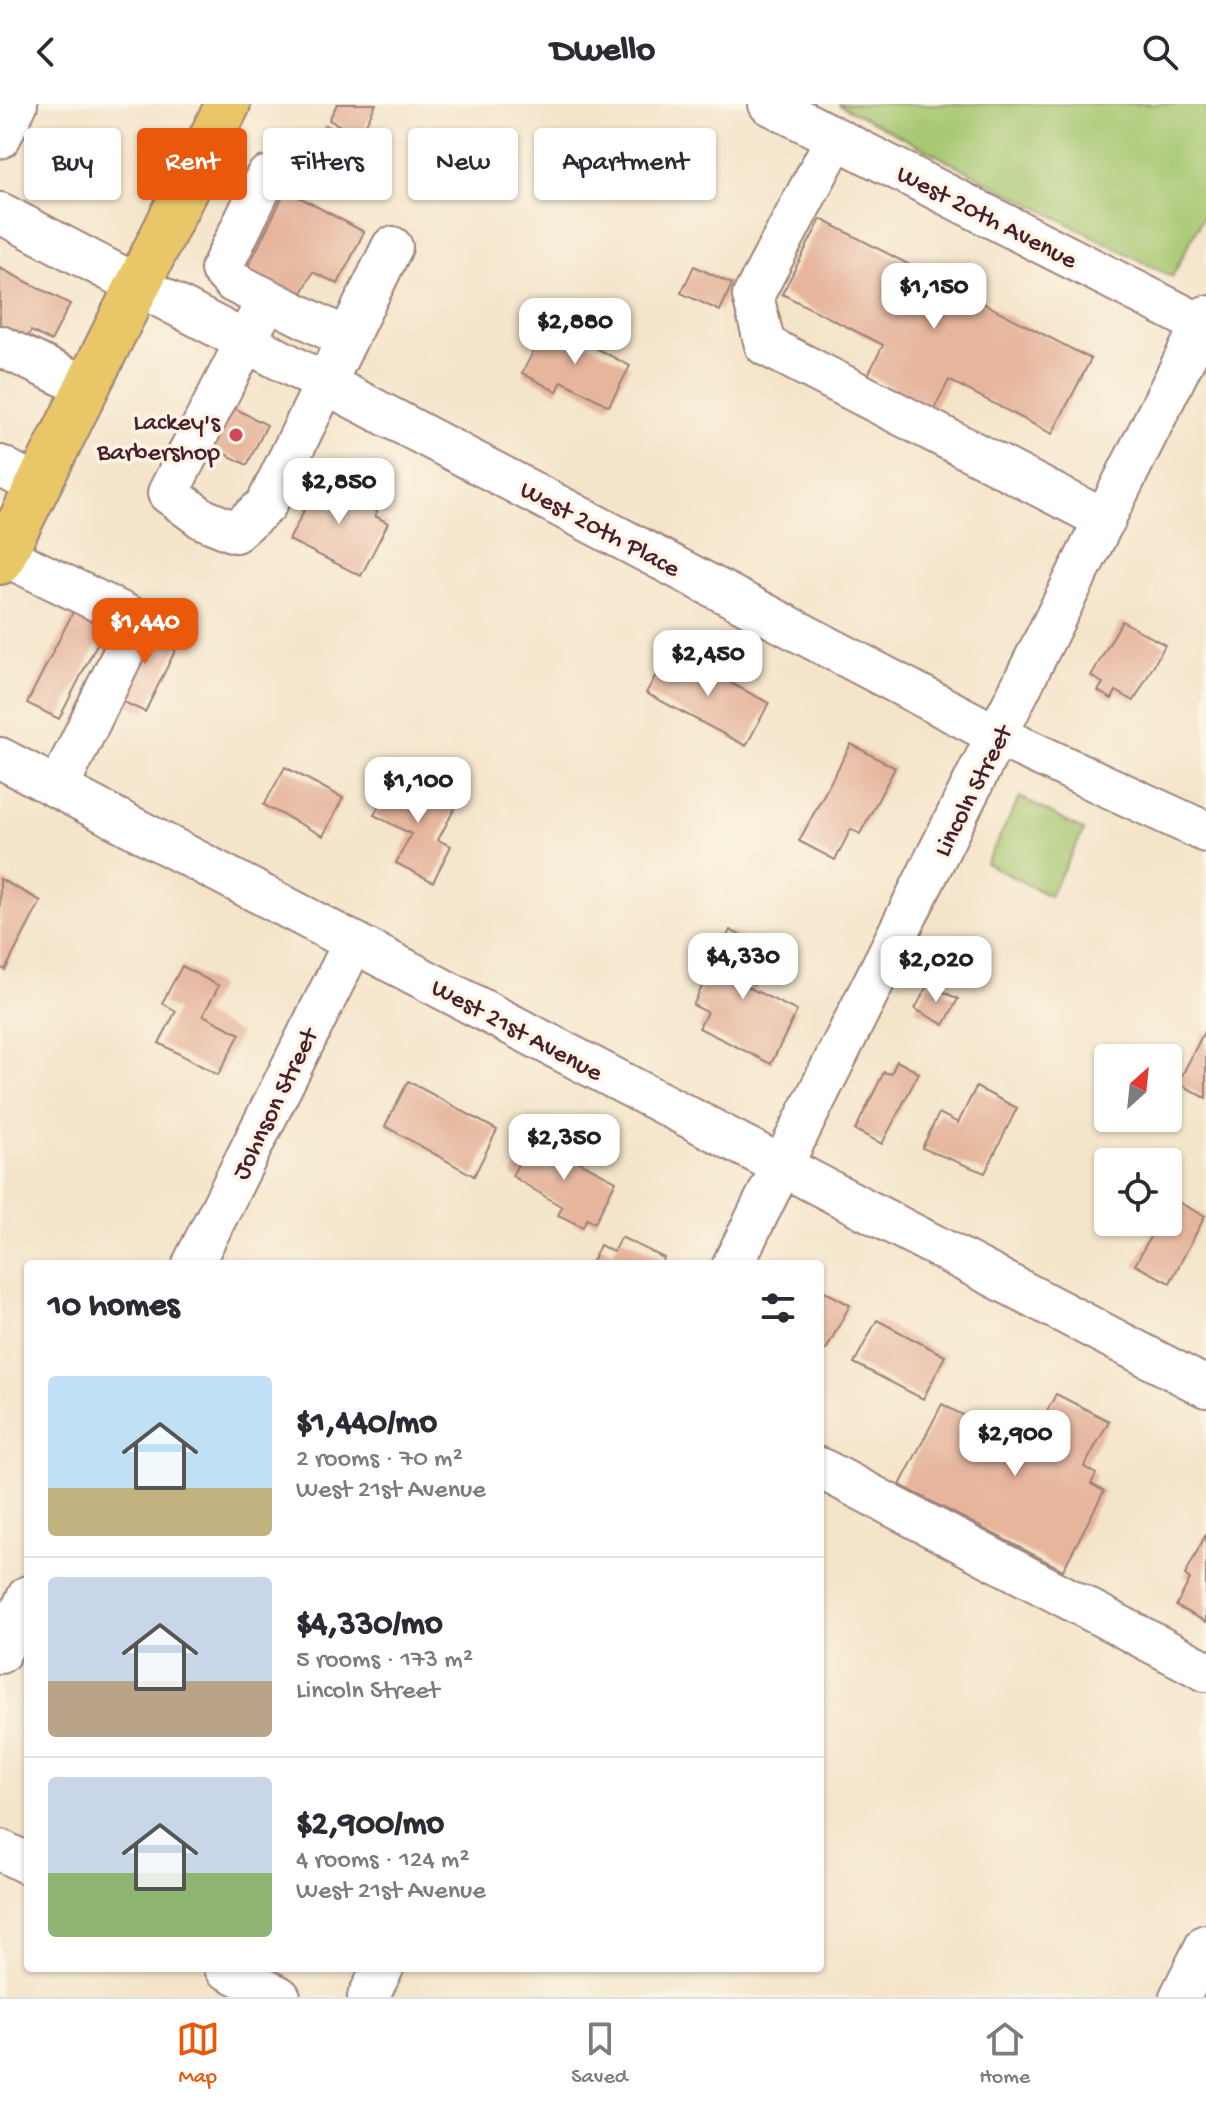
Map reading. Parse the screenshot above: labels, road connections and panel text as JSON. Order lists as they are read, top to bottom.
{
  "streets": {
    "street": [
      "West 20th Avenue",
      "West 20th Place",
      "Lincoln Street",
      "West 21st Avenue",
      "Johnson Street"
    ]
  },
  "crossings": [
    ["West 20th Avenue", "Lincoln Street"],
    ["West 20th Place", "Lincoln Street"],
    ["Lincoln Street", "West 21st Avenue"],
    ["West 21st Avenue", "Johnson Street"]
  ],
  "places": ["Lackey's Barbershop"],
  "north": "top right",
  "page": {
    "header": "Dwello",
    "chip": [
      "Buy",
      "Rent",
      "Filters",
      "New",
      "Apartment"
    ],
    "price": [
      "$1,150",
      "$2,880",
      "$2,850",
      "$1,440",
      "$2,450",
      "$1,100",
      "$4,330",
      "$2,020",
      "$2,350",
      "$2,900"
    ],
    "heading": "10 homes",
    "list": [
      {
        "name": "$1,440/mo",
        "note": "2 rooms · 70 m² · West 21st Avenue"
      },
      {
        "name": "$4,330/mo",
        "note": "5 rooms · 173 m² · Lincoln Street"
      },
      {
        "name": "$2,900/mo",
        "note": "4 rooms · 124 m² · West 21st Avenue"
      }
    ],
    "tabs": ["Map", "Saved", "Home"]
  }
}
